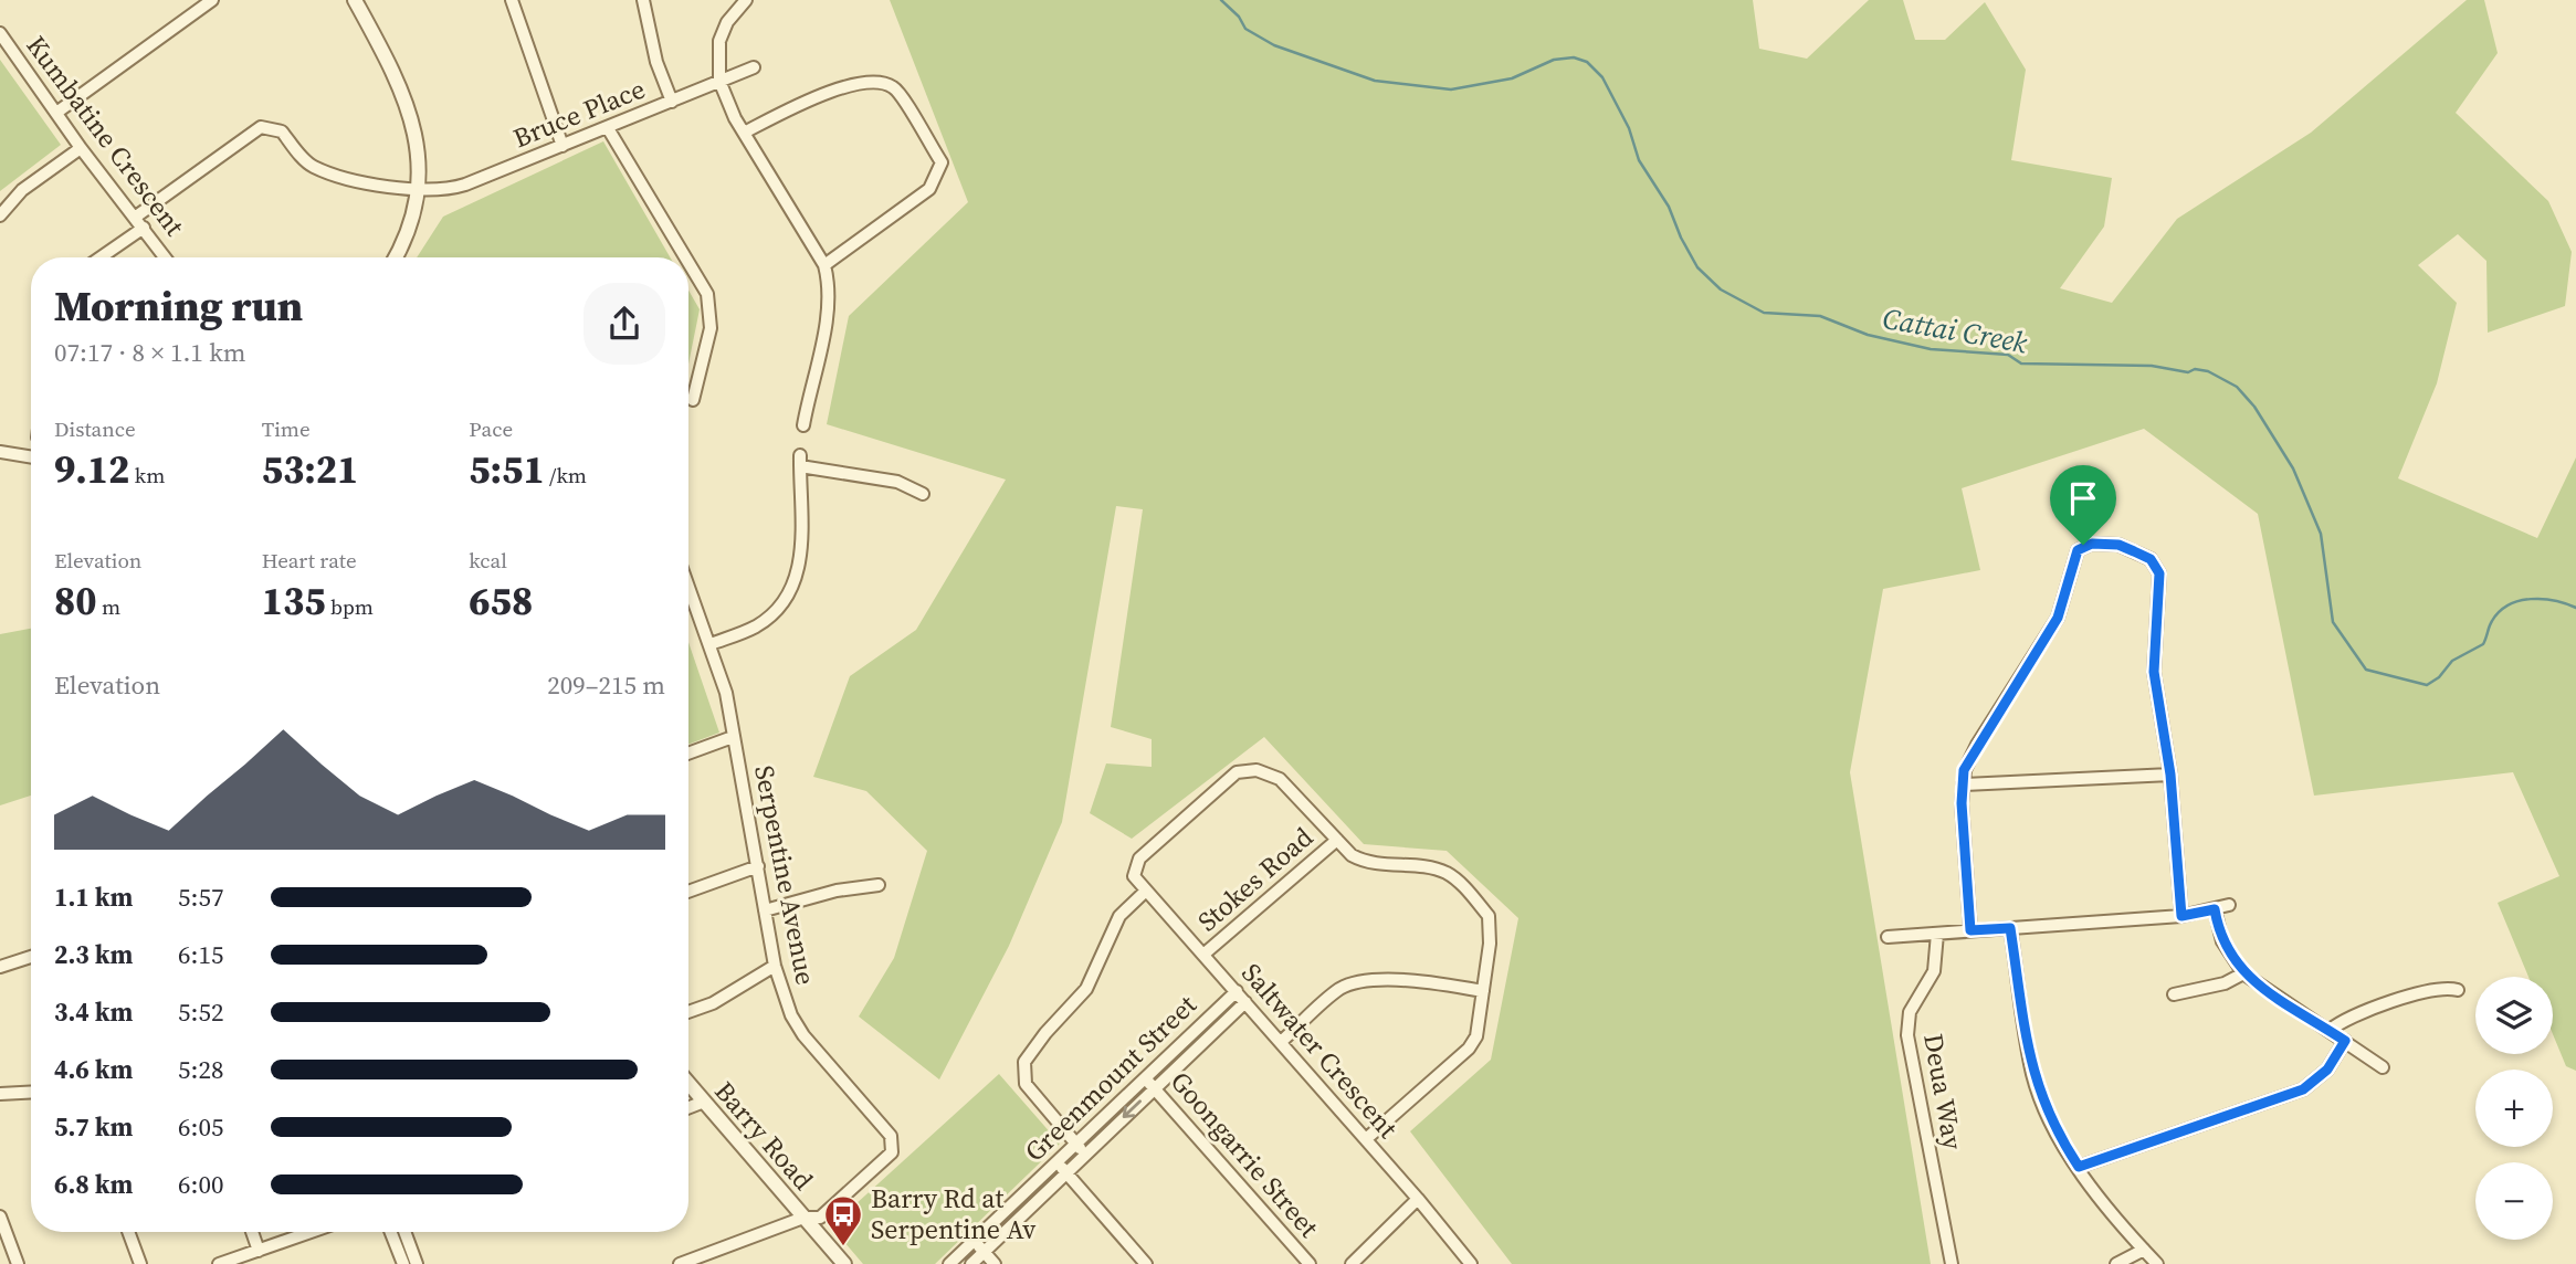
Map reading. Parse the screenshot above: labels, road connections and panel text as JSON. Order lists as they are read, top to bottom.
{
  "streets": {
    "street": [
      "Bruce Place",
      "Kumbatine Crescent",
      "Serpentine Avenue",
      "Stokes Road",
      "Saltwater Crescent",
      "Greenmount Street",
      "Deua Way",
      "Barry Road",
      "Goongarrie Street"
    ]
  },
  "crossings": [
    ["Serpentine Avenue", "Barry Road"],
    ["Stokes Road", "Saltwater Crescent"],
    ["Saltwater Crescent", "Greenmount Street"],
    ["Greenmount Street", "Goongarrie Street"]
  ],
  "water": ["Cattai Creek"],
  "places": {
    "bus stop": ["Barry Rd at Serpentine Av"]
  },
  "page": {
    "heading": ["Morning run", "07:17 · 8 × 1.1 km"],
    "stats": [
      ["Distance", "9.12 km"],
      ["Time", "53:21"],
      ["Pace", "5:51 /km"],
      ["Elevation", "80 m"],
      ["Heart rate", "135 bpm"],
      ["kcal", "658"]
    ],
    "chart": ["Elevation", "209–215 m"],
    "list": [
      {
        "name": "1.1 km",
        "note": "5:57"
      },
      {
        "name": "2.3 km",
        "note": "6:15"
      },
      {
        "name": "3.4 km",
        "note": "5:52"
      },
      {
        "name": "4.6 km",
        "note": "5:28"
      },
      {
        "name": "5.7 km",
        "note": "6:05"
      },
      {
        "name": "6.8 km",
        "note": "6:00"
      }
    ],
    "map_buttons": ["+", "−"]
  }
}
